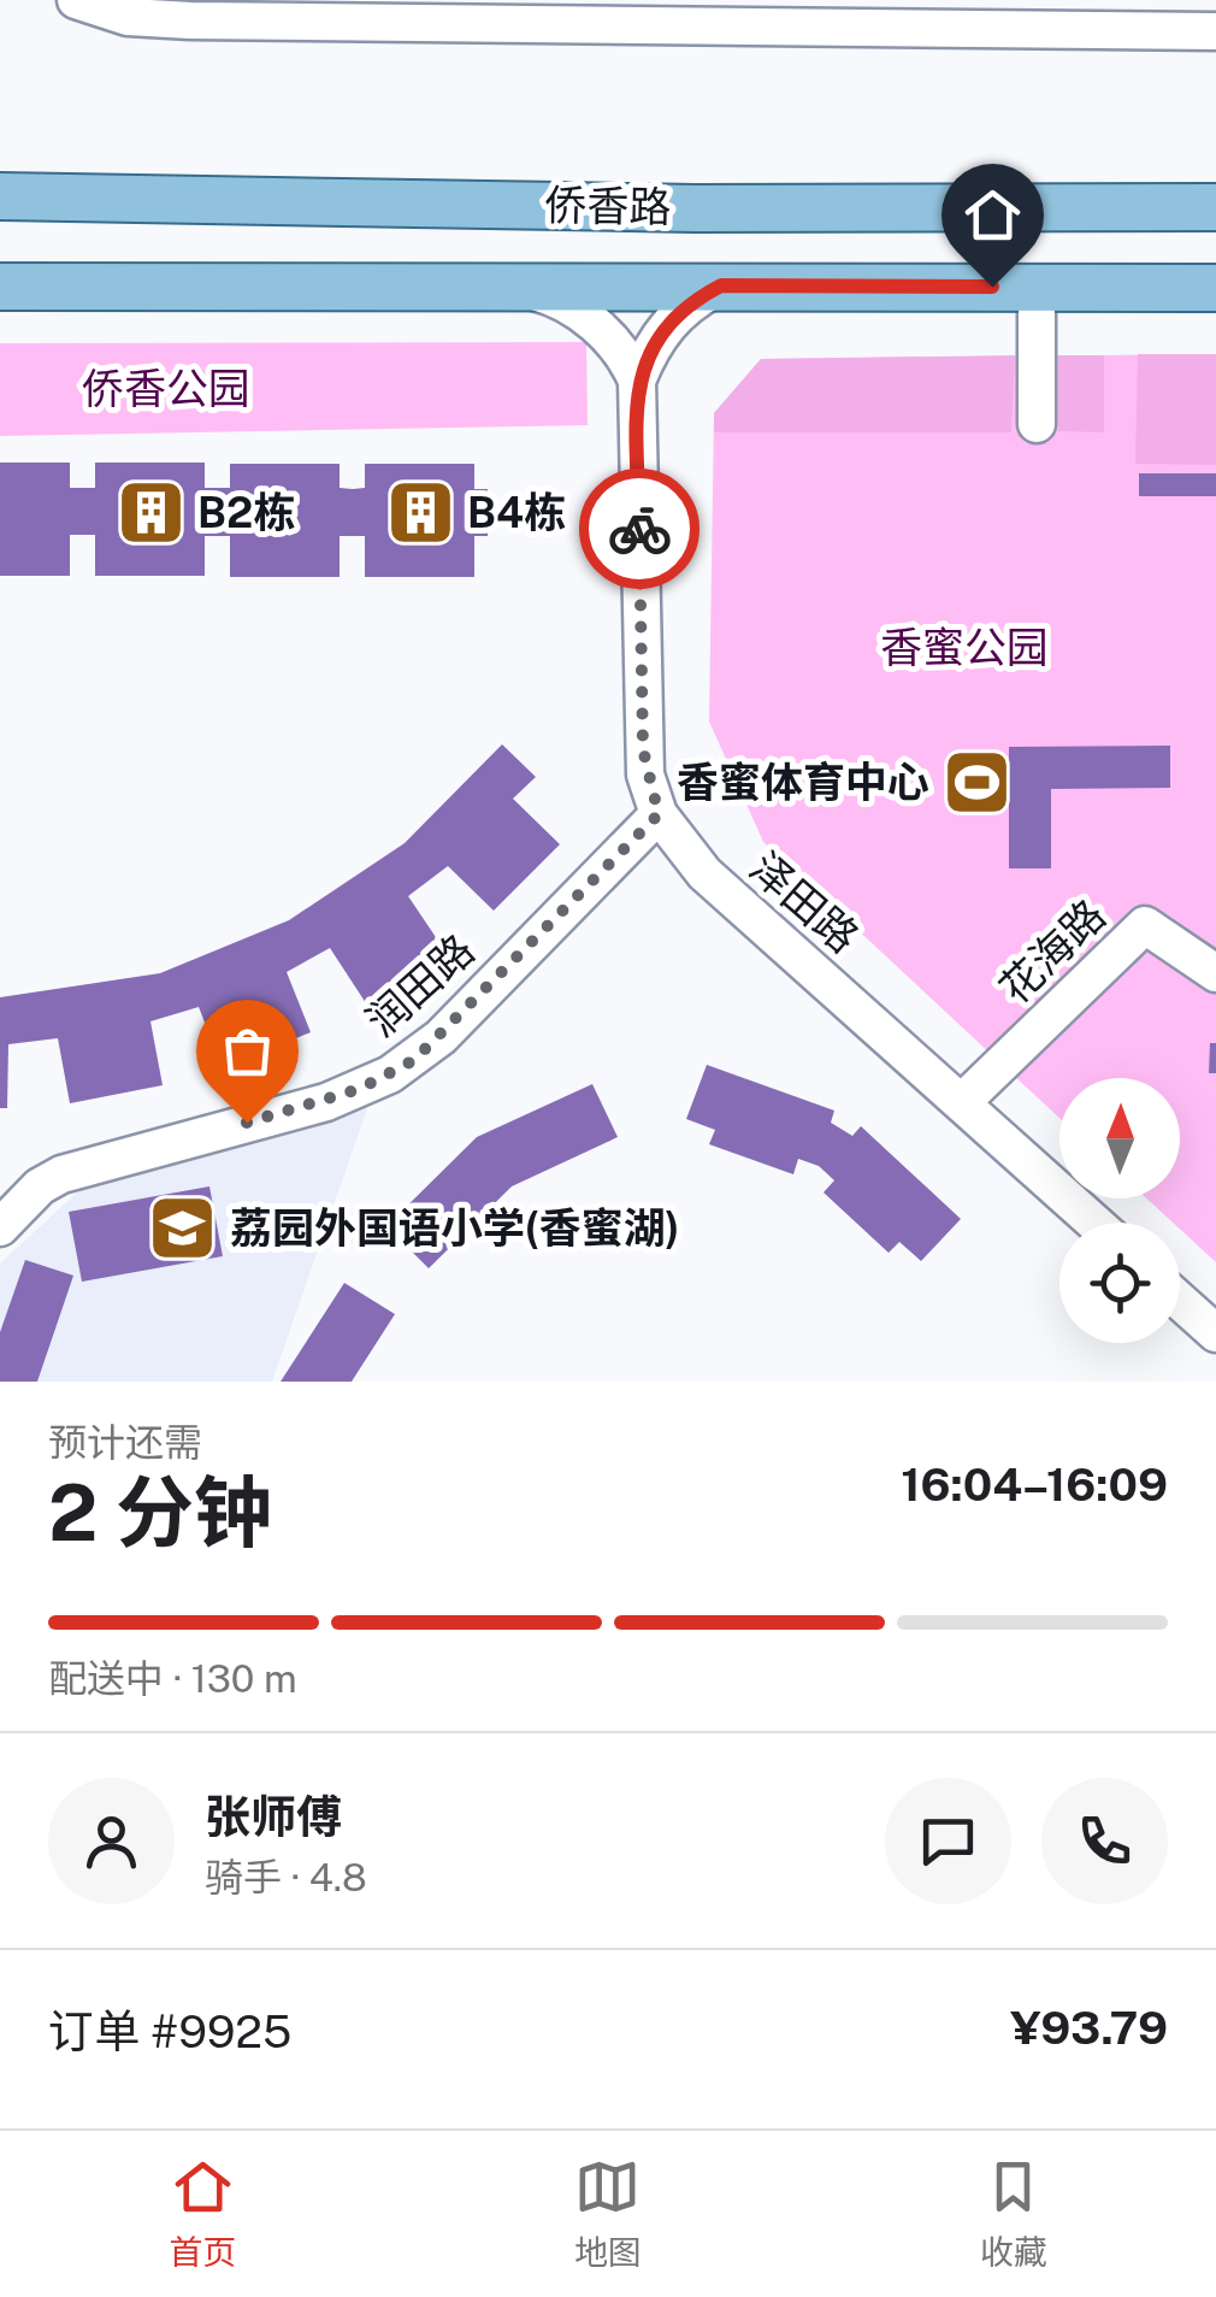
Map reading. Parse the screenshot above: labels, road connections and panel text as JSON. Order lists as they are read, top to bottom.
{
  "streets": {
    "main road": ["侨香路"],
    "street": ["泽田路", "花海路", "润田路"]
  },
  "crossings": [
    ["侨香路", "泽田路"],
    ["泽田路", "花海路"],
    ["泽田路", "润田路"]
  ],
  "parks": ["侨香公园", "香蜜公园"],
  "places": {
    "building": ["B2栋", "B4栋"],
    "sports": ["香蜜体育中心"],
    "school or university": ["荔园外国语小学(香蜜湖)"]
  },
  "north": "top",
  "page": {
    "heading": ["2 分钟", "预计还需", "16:04–16:09"],
    "panel": [
      "张师傅",
      "骑手 · 4.8",
      "订单 #9925",
      "¥93.79"
    ],
    "bar": "配送中 · 130 m",
    "tabs": ["首页", "地图", "收藏"]
  }
}
